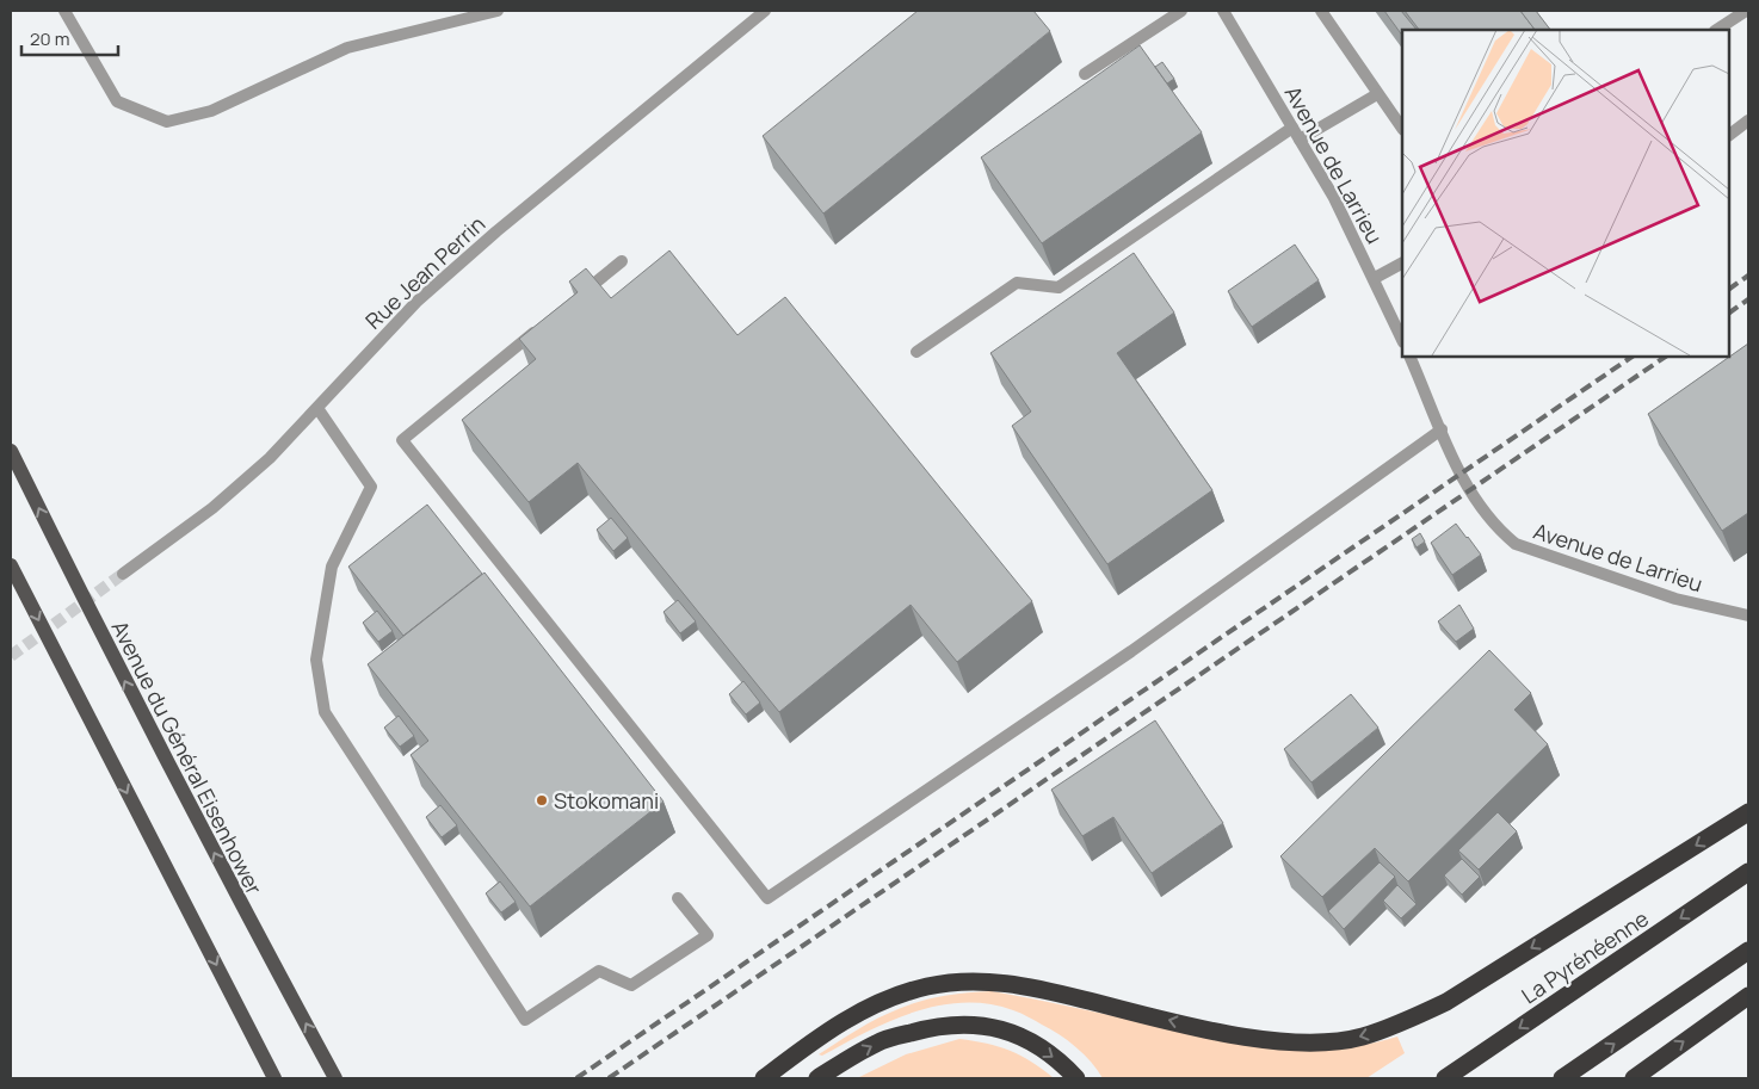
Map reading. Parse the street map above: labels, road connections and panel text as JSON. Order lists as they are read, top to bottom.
{
  "streets": {
    "highway": ["La Pyrénéenne"],
    "main road": ["Avenue du Général Eisenhower"],
    "street": ["Avenue de Larrieu", "Rue Jean Perrin"]
  },
  "places": ["Stokomani"],
  "scale_bar": "20 m"
}
